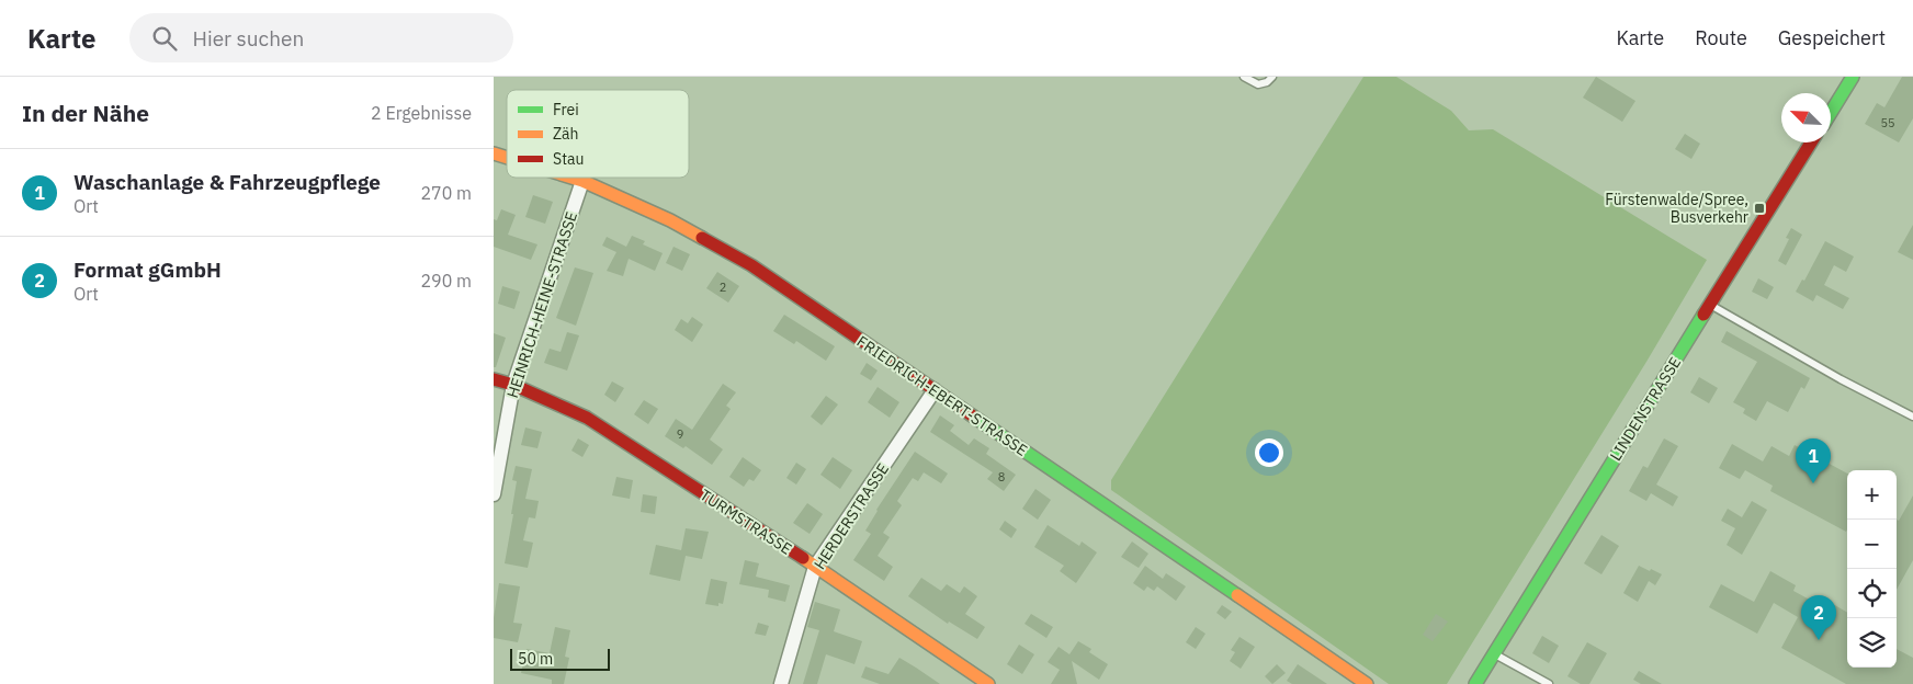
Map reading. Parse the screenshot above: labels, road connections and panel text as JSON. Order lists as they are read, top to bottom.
{
  "streets": {
    "street": [
      "HEINRICH-HEINE-STRASSE",
      "FRIEDRICH-EBERT-STRASSE",
      "LINDENSTRASSE",
      "HERDERSTRASSE",
      "TURMSTRASSE"
    ]
  },
  "crossings": [
    ["HEINRICH-HEINE-STRASSE", "FRIEDRICH-EBERT-STRASSE"],
    ["HEINRICH-HEINE-STRASSE", "TURMSTRASSE"],
    ["FRIEDRICH-EBERT-STRASSE", "HERDERSTRASSE"],
    ["HERDERSTRASSE", "TURMSTRASSE"]
  ],
  "places": {
    "transit": ["Fürstenwalde/Spree, Busverkehr"]
  },
  "house_numbers": [
    "55",
    "2",
    "9",
    "8"
  ],
  "legend": ["Frei", "Zäh", "Stau"],
  "scale_bar": "50 m",
  "north": "top left",
  "page": {
    "header": "Karte",
    "search": "Hier suchen",
    "nav": ["Karte", "Route", "Gespeichert"],
    "heading": ["In der Nähe", "2 Ergebnisse"],
    "list": [
      {
        "mark": "1",
        "name": "Waschanlage & Fahrzeugpflege",
        "note": "Ort",
        "value": "270 m"
      },
      {
        "mark": "2",
        "name": "Format gGmbH",
        "note": "Ort",
        "value": "290 m"
      }
    ],
    "pins": ["1", "2"],
    "map_buttons": ["+", "−"],
    "scale": "50 m"
  }
}
